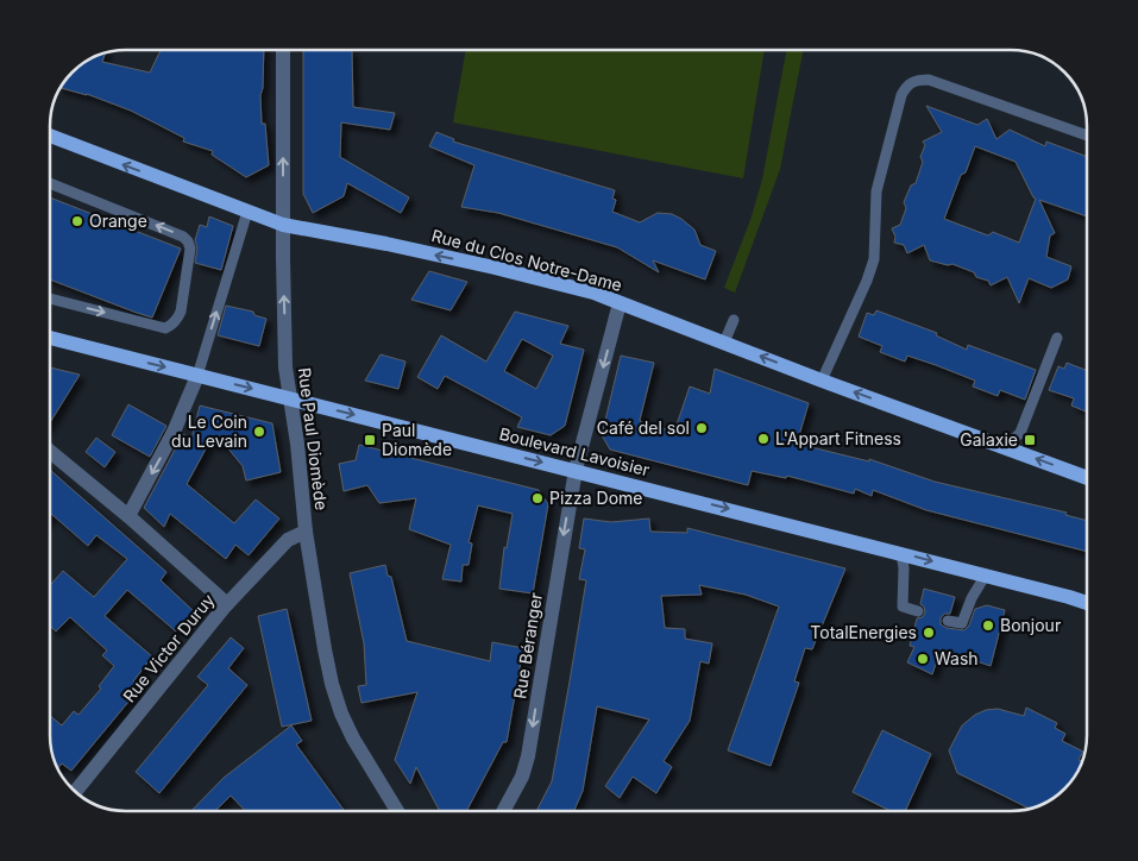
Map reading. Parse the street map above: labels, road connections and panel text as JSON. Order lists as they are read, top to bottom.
{
  "streets": {
    "main road": ["Rue du Clos Notre-Dame", "Boulevard Lavoisier"],
    "street": ["Rue Paul Diomède", "Rue Béranger", "Rue Victor Duruy"]
  },
  "crossings": [
    ["Rue du Clos Notre-Dame", "Rue Paul Diomède"],
    ["Rue du Clos Notre-Dame", "Rue Béranger"],
    ["Rue Paul Diomède", "Boulevard Lavoisier"],
    ["Rue Paul Diomède", "Rue Victor Duruy"],
    ["Boulevard Lavoisier", "Rue Béranger"]
  ],
  "one_way": [
    "Rue du Clos Notre-Dame",
    "Rue Paul Diomède",
    "Boulevard Lavoisier",
    "Rue Béranger"
  ],
  "places": {
    "other": [
      "Orange",
      "Café del sol",
      "Le Coin du Levain",
      "L'Appart Fitness",
      "Pizza Dome",
      "Bonjour",
      "TotalEnergies",
      "Wash"
    ],
    "transit": ["Paul Diomède", "Galaxie"]
  }
}
